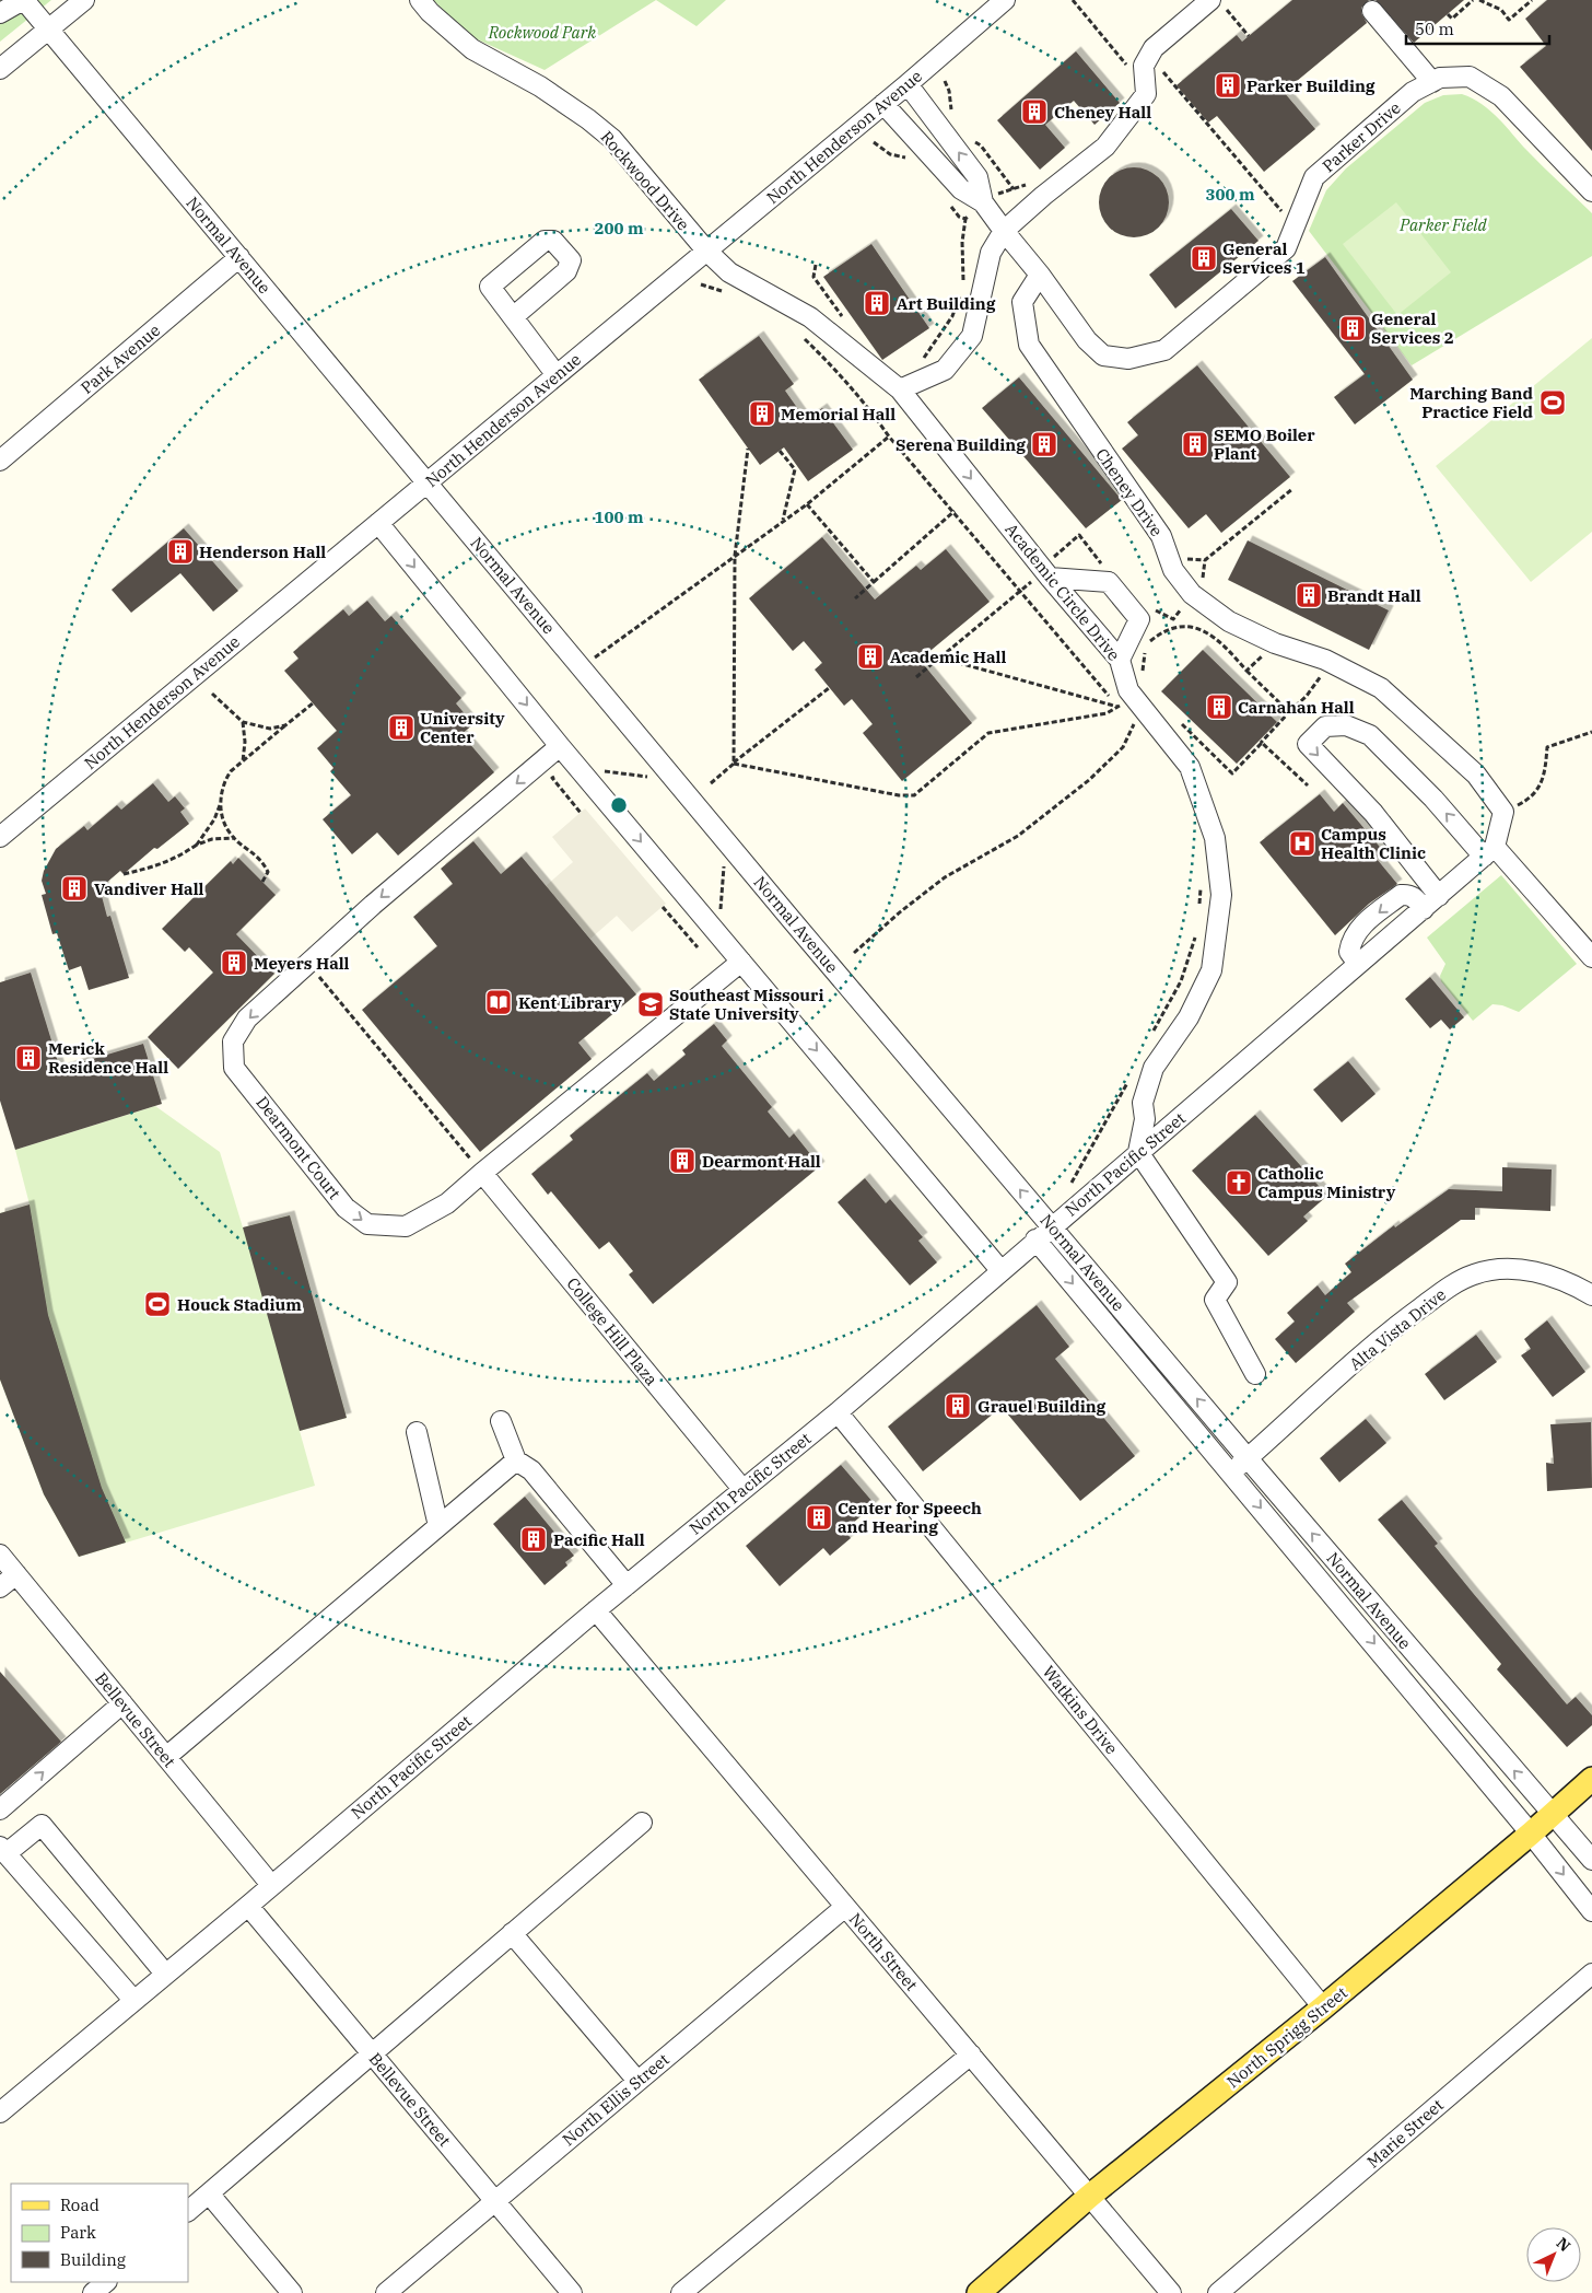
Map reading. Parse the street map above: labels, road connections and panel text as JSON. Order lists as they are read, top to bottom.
{
  "streets": {
    "main road": ["North Sprigg Street"],
    "street": [
      "North Henderson Avenue",
      "Parker Drive",
      "Rockwood Drive",
      "Normal Avenue",
      "Park Avenue",
      "Cheney Drive",
      "Academic Circle Drive",
      "Dearmont Court",
      "North Pacific Street",
      "Alta Vista Drive",
      "College Hill Plaza",
      "Watkins Drive",
      "Bellevue Street",
      "North Street",
      "North Ellis Street",
      "Marie Street"
    ]
  },
  "crossings": [
    ["North Henderson Avenue", "Rockwood Drive"],
    ["North Henderson Avenue", "Normal Avenue"],
    ["Parker Drive", "Cheney Drive"],
    ["Rockwood Drive", "Academic Circle Drive"],
    ["Normal Avenue", "Park Avenue"],
    ["Normal Avenue", "North Pacific Street"],
    ["Normal Avenue", "Alta Vista Drive"],
    ["Normal Avenue", "North Sprigg Street"],
    ["Academic Circle Drive", "North Pacific Street"],
    ["Dearmont Court", "College Hill Plaza"],
    ["North Pacific Street", "College Hill Plaza"],
    ["North Pacific Street", "Watkins Drive"],
    ["North Pacific Street", "Bellevue Street"],
    ["North Pacific Street", "North Street"],
    ["Watkins Drive", "North Sprigg Street"],
    ["Bellevue Street", "North Ellis Street"],
    ["North Street", "North Sprigg Street"],
    ["North Street", "North Ellis Street"]
  ],
  "parks": ["Rockwood Park", "Parker Field"],
  "places": {
    "building": [
      "Parker Building",
      "Cheney Hall",
      "General Services 1",
      "Art Building",
      "General Services 2",
      "Memorial Hall",
      "Serena Building",
      "SEMO Boiler Plant",
      "Henderson Hall",
      "Brandt Hall",
      "Academic Hall",
      "Carnahan Hall",
      "University Center",
      "Vandiver Hall",
      "Meyers Hall",
      "Merick Residence Hall",
      "Dearmont Hall",
      "Grauel Building",
      "Center for Speech and Hearing",
      "Pacific Hall"
    ],
    "sports": ["Marching Band Practice Field", "Houck Stadium"],
    "hospital": ["Campus Health Clinic"],
    "library": ["Kent Library"],
    "school or university": ["Southeast Missouri State University"],
    "church": ["Catholic Campus Ministry"]
  },
  "legend": ["Road", "Park", "Building"],
  "scale_bar": "50 m",
  "north": "top right",
  "rings": ["300 m", "200 m", "100 m"]
}
